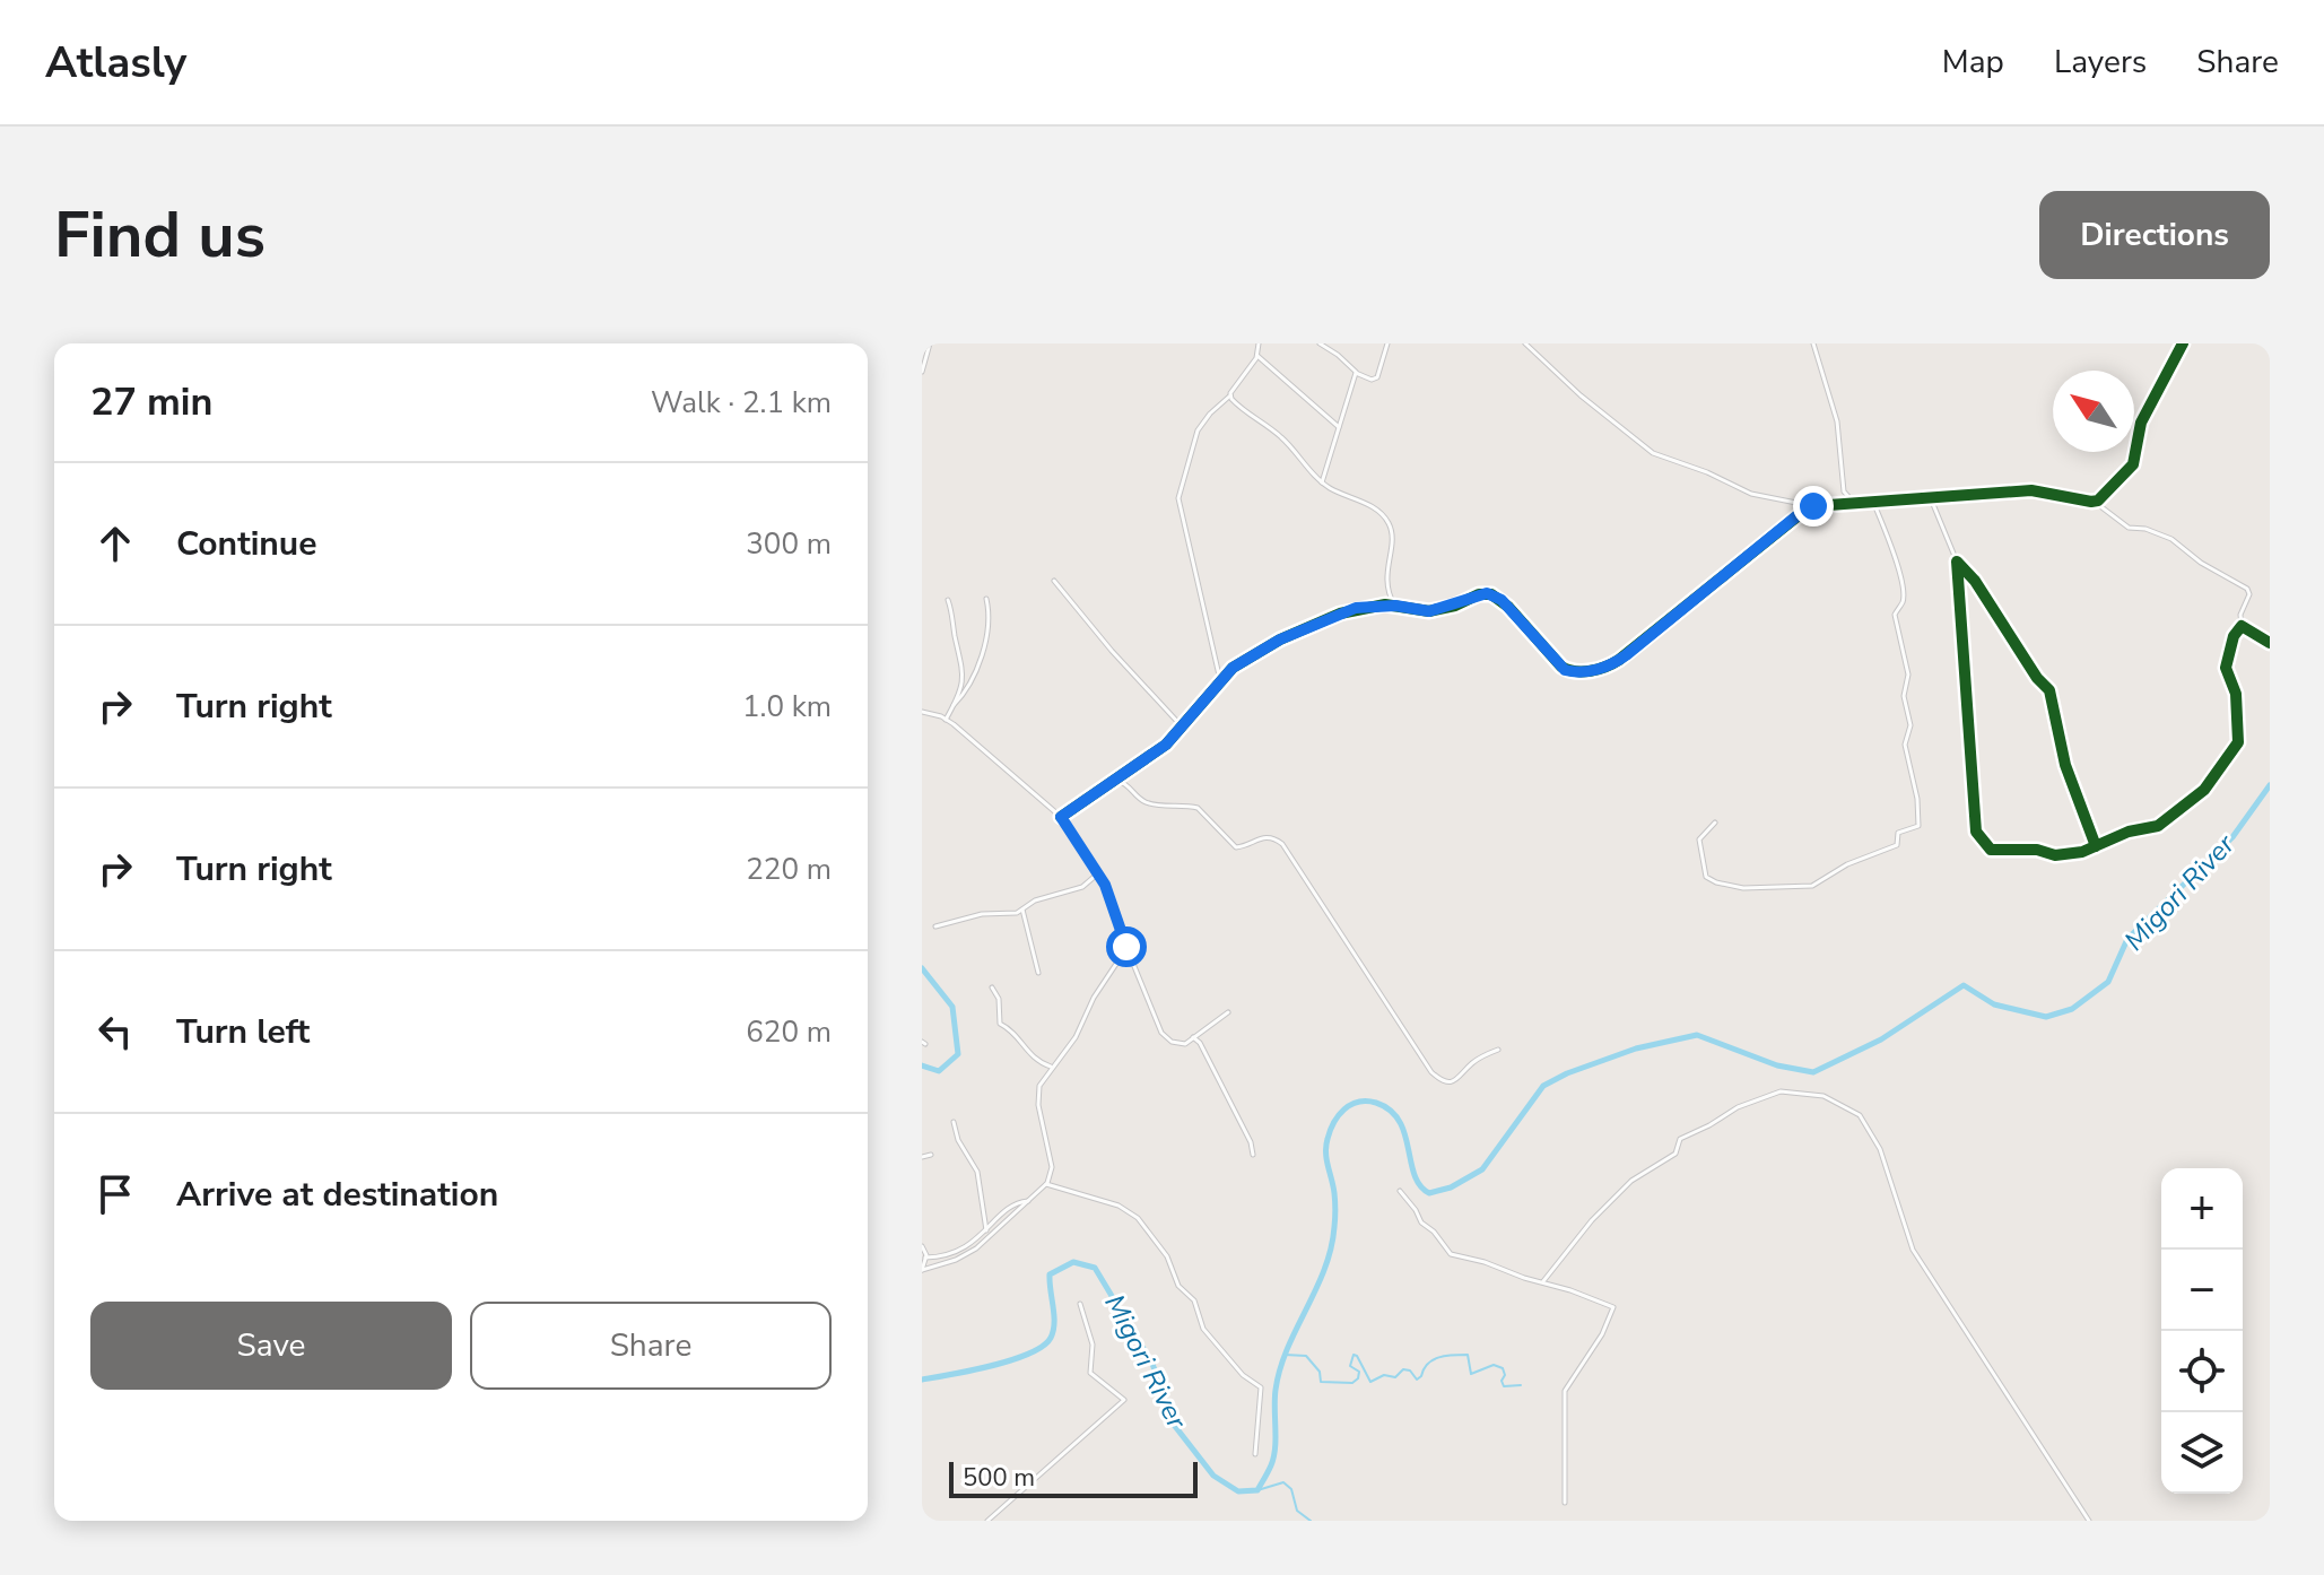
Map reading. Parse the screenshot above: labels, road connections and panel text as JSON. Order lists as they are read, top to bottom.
{
  "water": ["Migori River"],
  "scale_bar": "500 m",
  "north": "top left",
  "page": {
    "header": "Atlasly",
    "nav": ["Map", "Layers", "Share"],
    "buttons": [
      "Directions",
      ["Save", "Share"]
    ],
    "title": "Find us",
    "heading": ["27 min", "Walk · 2.1 km"],
    "list": [
      ["Continue", "300 m"],
      ["Turn right", "1.0 km"],
      ["Turn right", "220 m"],
      ["Turn left", "620 m"],
      "Arrive at destination"
    ],
    "map_buttons": ["+", "−"],
    "scale": "500 m"
  }
}
